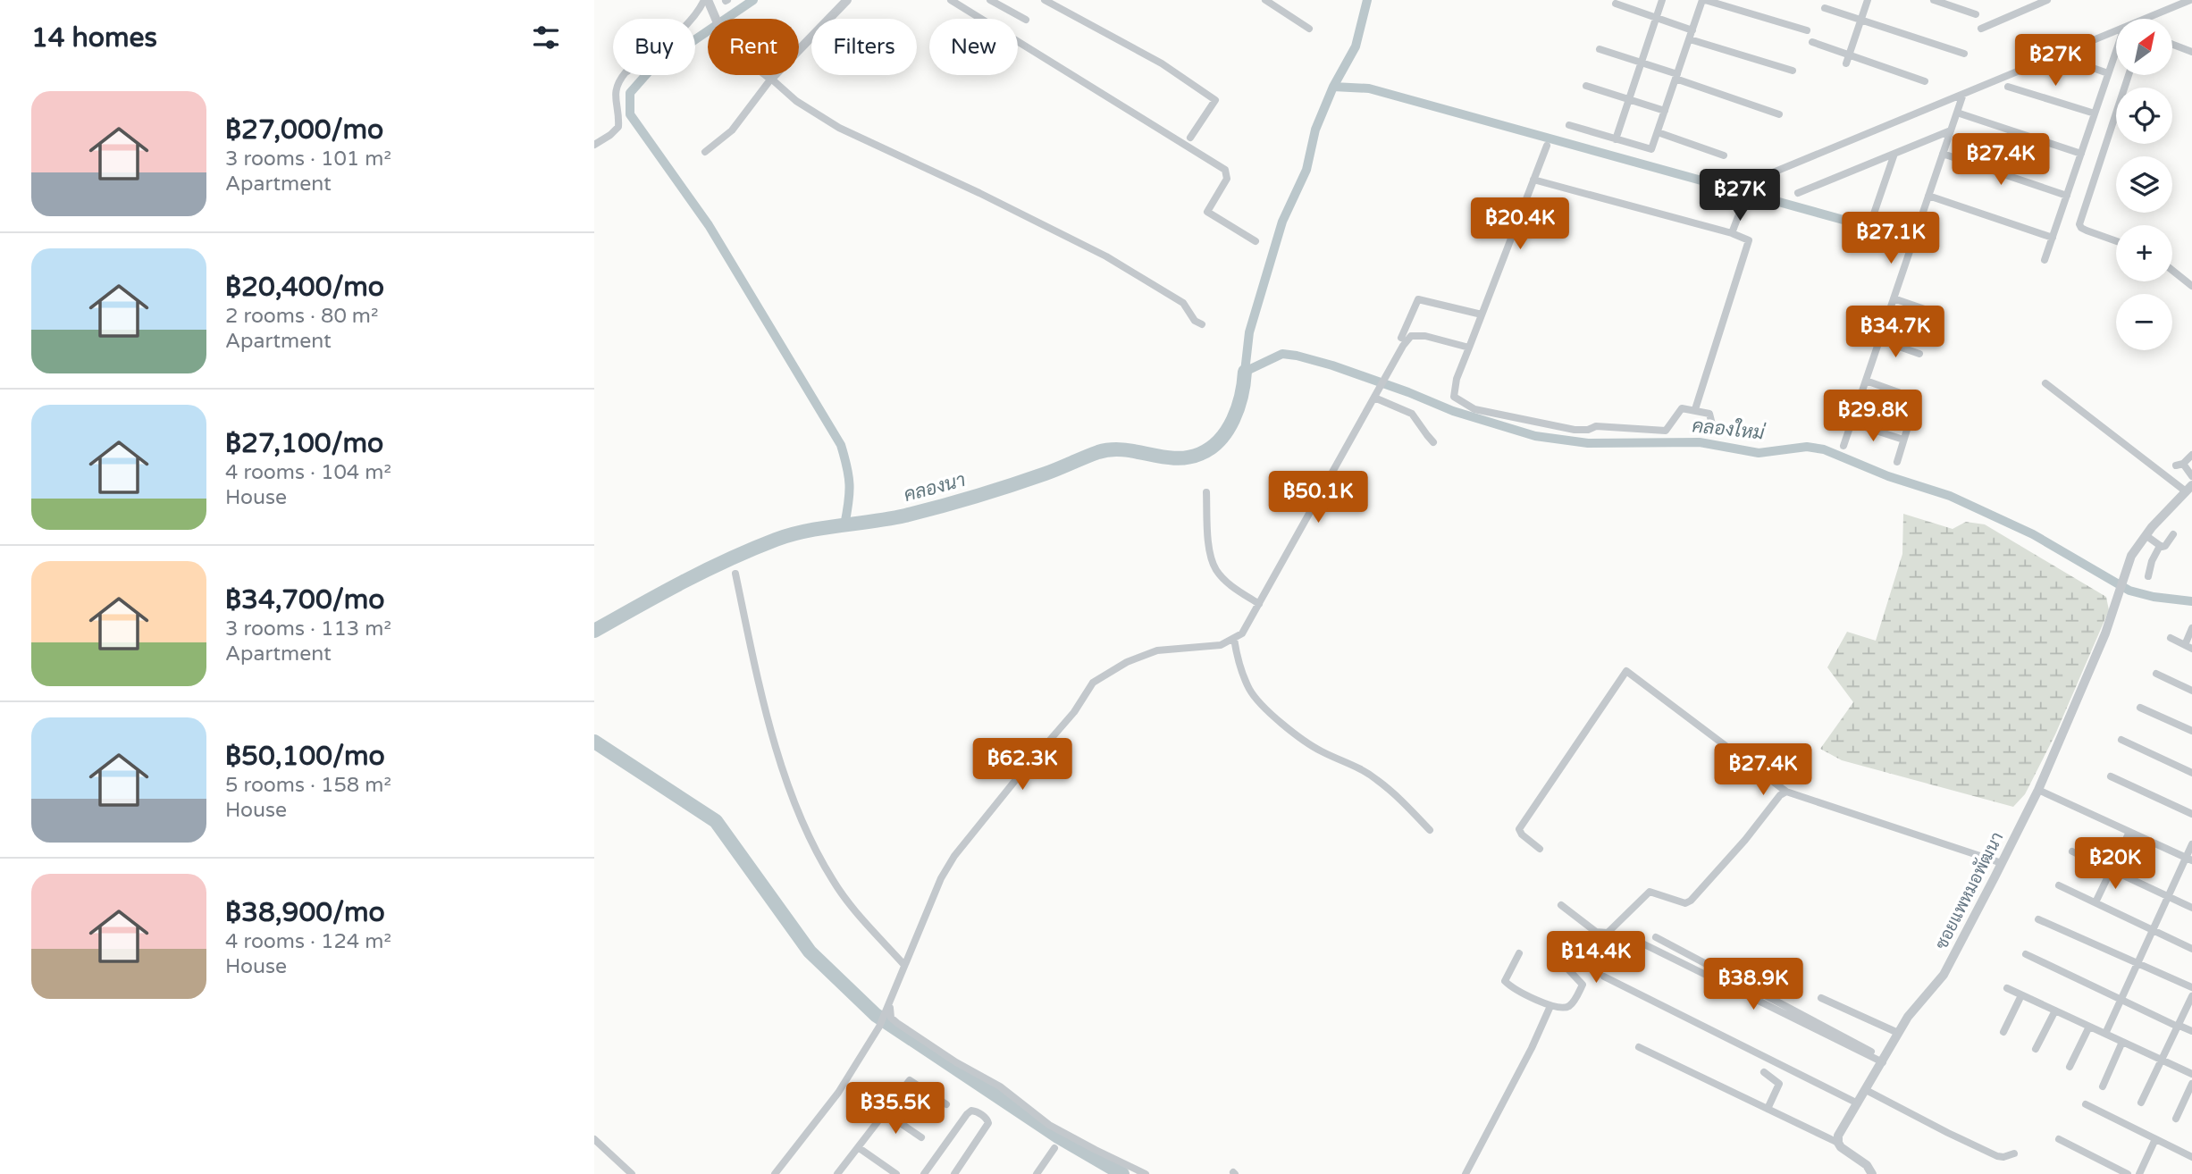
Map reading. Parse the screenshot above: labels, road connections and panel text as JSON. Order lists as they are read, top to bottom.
{
  "streets": {
    "street": ["ซอยแพหมอพัฒนา"]
  },
  "water": ["คลองใหม่", "คลองนา"],
  "north": "top right",
  "page": {
    "heading": "14 homes",
    "map_buttons": ["+", "−"],
    "chip": [
      "Buy",
      "Rent",
      "Filters",
      "New"
    ],
    "price": [
      "฿27K",
      "฿27.4K",
      "฿27K",
      "฿20.4K",
      "฿27.1K",
      "฿34.7K",
      "฿29.8K",
      "฿50.1K",
      "฿62.3K",
      "฿27.4K",
      "฿20K",
      "฿14.4K",
      "฿38.9K",
      "฿35.5K"
    ],
    "list": [
      {
        "name": "฿27,000/mo",
        "note": "3 rooms · 101 m² · Apartment"
      },
      {
        "name": "฿20,400/mo",
        "note": "2 rooms · 80 m² · Apartment"
      },
      {
        "name": "฿27,100/mo",
        "note": "4 rooms · 104 m² · House"
      },
      {
        "name": "฿34,700/mo",
        "note": "3 rooms · 113 m² · Apartment"
      },
      {
        "name": "฿50,100/mo",
        "note": "5 rooms · 158 m² · House"
      },
      {
        "name": "฿38,900/mo",
        "note": "4 rooms · 124 m² · House"
      }
    ]
  }
}
